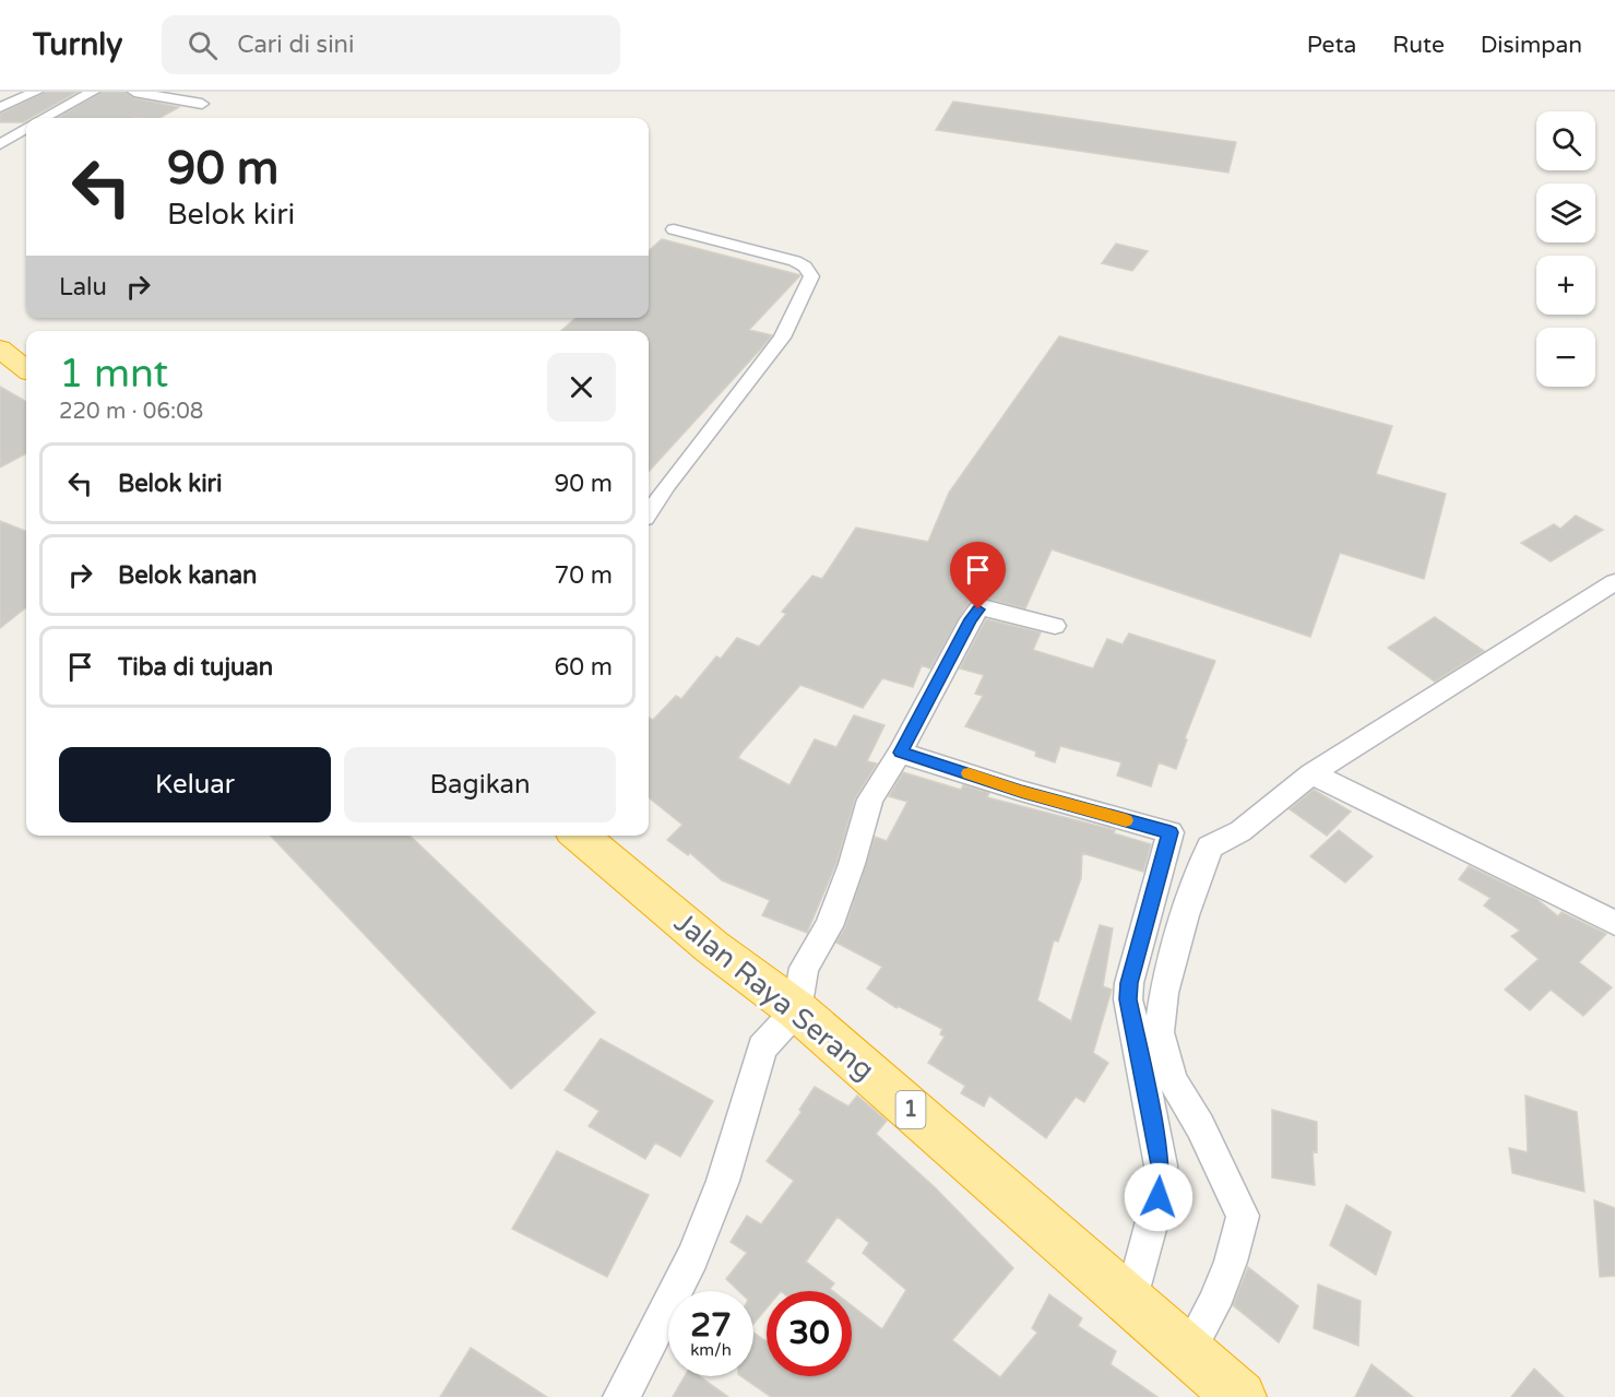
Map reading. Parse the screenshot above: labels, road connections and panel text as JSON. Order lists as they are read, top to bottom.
{
  "streets": {
    "highway": ["Jalan Raya Serang", "1"]
  },
  "page": {
    "header": "Turnly",
    "search": "Cari di sini",
    "nav": ["Peta", "Rute", "Disimpan"],
    "map_buttons": ["+", "−"],
    "turn": ["90 m", "Belok kiri"],
    "then": "Lalu",
    "heading": ["1 mnt", "220 m · 06:08"],
    "list": [
      {
        "name": "Belok kiri",
        "value": "90 m"
      },
      {
        "name": "Belok kanan",
        "value": "70 m"
      },
      {
        "name": "Tiba di tujuan",
        "value": "60 m"
      }
    ],
    "buttons": ["Keluar", "Bagikan"],
    "speed": "27 km/h",
    "limit": "30"
  }
}
